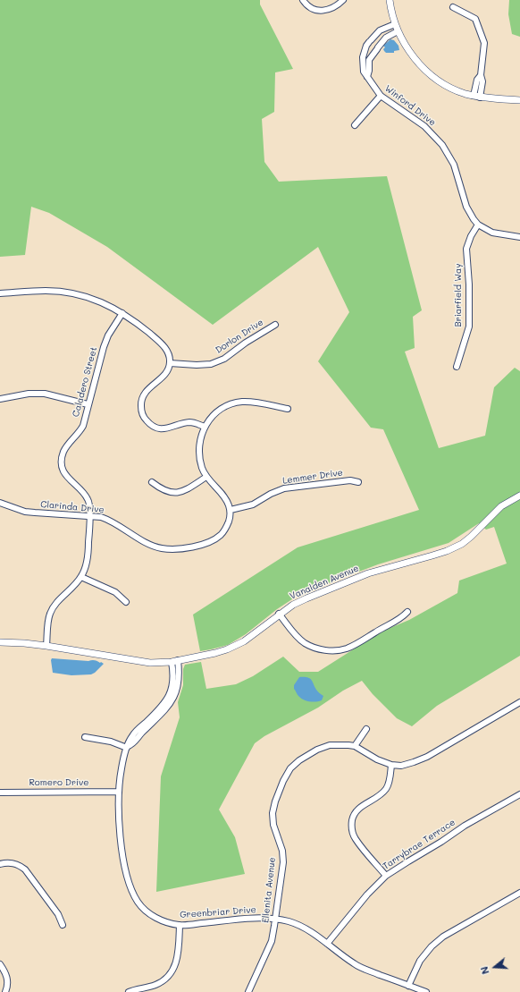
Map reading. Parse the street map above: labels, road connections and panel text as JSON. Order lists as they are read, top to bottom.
{
  "streets": {
    "main road": ["Vanalden Avenue"],
    "street": [
      "Winford Drive",
      "Briarfield Way",
      "Dorlon Drive",
      "Caladero Street",
      "Lemmer Drive",
      "Clarinda Drive",
      "Romero Drive",
      "Tarrybrae Terrace",
      "Ellenita Avenue",
      "Greenbriar Drive"
    ]
  },
  "crossings": [
    ["Winford Drive", "Briarfield Way"],
    ["Caladero Street", "Clarinda Drive"],
    ["Caladero Street", "Vanalden Avenue"],
    ["Lemmer Drive", "Clarinda Drive"],
    ["Romero Drive", "Greenbriar Drive"],
    ["Tarrybrae Terrace", "Greenbriar Drive"],
    ["Ellenita Avenue", "Greenbriar Drive"]
  ],
  "north": "left"
}
